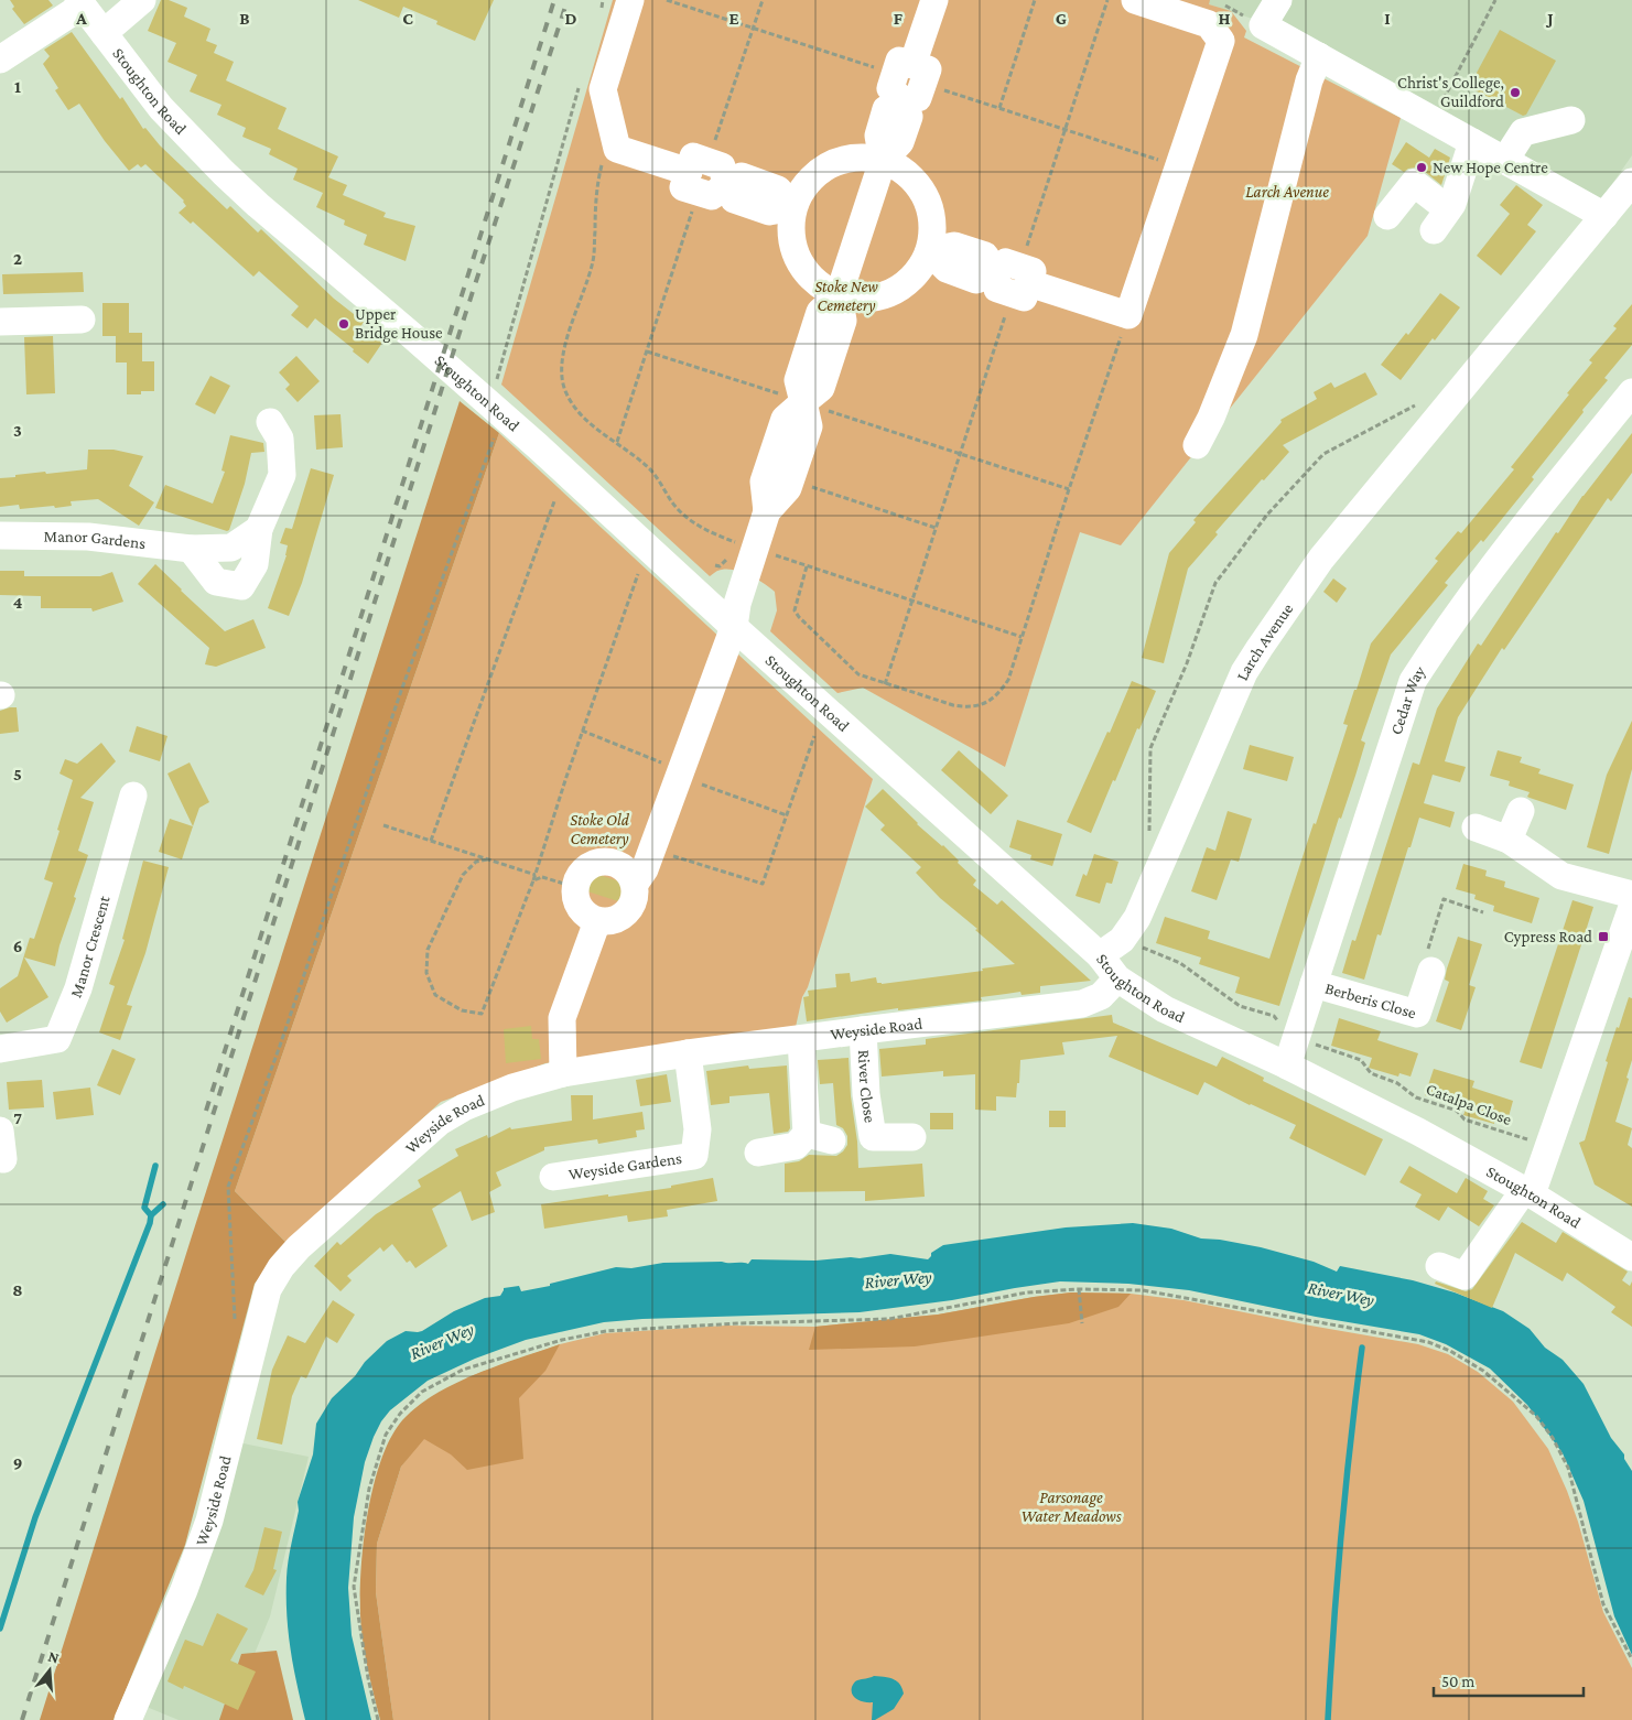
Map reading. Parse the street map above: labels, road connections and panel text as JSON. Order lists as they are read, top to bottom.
{
  "streets": {
    "street": [
      "Stoughton Road",
      "Manor Gardens",
      "Larch Avenue",
      "Cedar Way",
      "Manor Crescent",
      "Berberis Close",
      "Weyside Road",
      "River Close",
      "Weyside Gardens"
    ],
    "path": ["Catalpa Close"]
  },
  "crossings": [
    ["Stoughton Road", "Larch Avenue"],
    ["Stoughton Road", "Cedar Way"],
    ["Stoughton Road", "Weyside Road"],
    ["Larch Avenue", "Catalpa Close"],
    ["Cedar Way", "Berberis Close"],
    ["Cedar Way", "Catalpa Close"],
    ["Weyside Road", "River Close"],
    ["Weyside Road", "Weyside Gardens"]
  ],
  "water": ["River Wey"],
  "parks": [
    "Larch Avenue",
    "Stoke New Cemetery",
    "Stoke Old Cemetery",
    "Parsonage Water Meadows"
  ],
  "places": {
    "other": ["Christ's College, Guildford", "New Hope Centre", "Upper Bridge House"],
    "transit": ["Cypress Road"]
  },
  "scale_bar": "50 m",
  "north": "top",
  "grid": {
    "columns": [
      "A",
      "B",
      "C",
      "D",
      "E",
      "F",
      "G",
      "H",
      "I",
      "J"
    ],
    "rows": [
      "1",
      "2",
      "3",
      "4",
      "5",
      "6",
      "7",
      "8",
      "9"
    ]
  }
}
